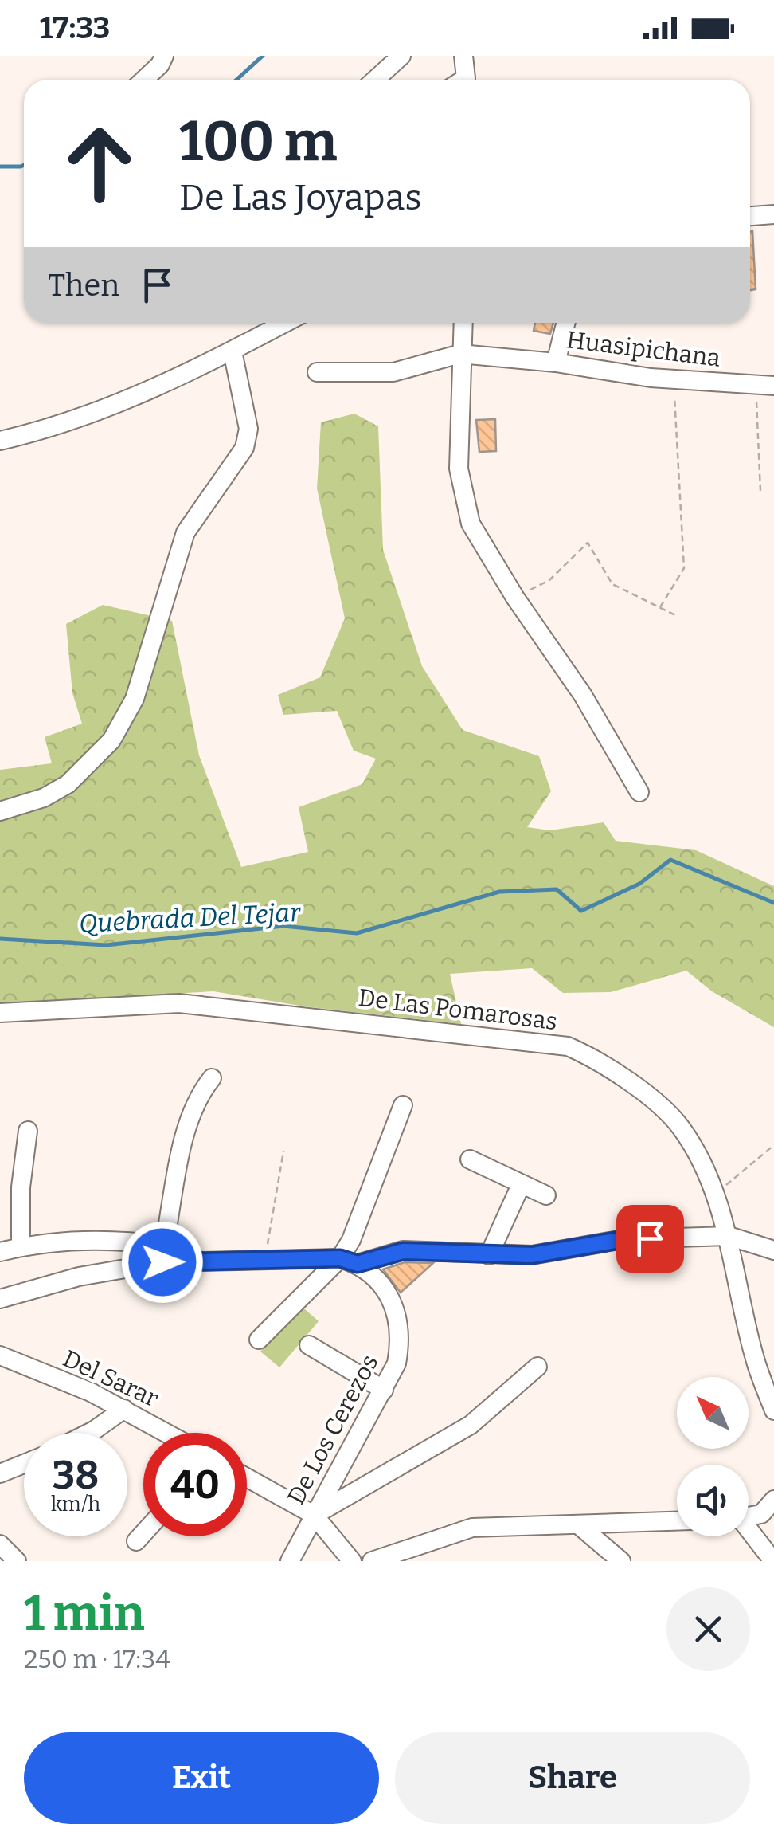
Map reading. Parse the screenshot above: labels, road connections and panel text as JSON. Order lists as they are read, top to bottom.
{
  "streets": {
    "street": [
      "Huasipichana",
      "De Las Pomarosas",
      "Del Sarar",
      "De Los Cerezos"
    ]
  },
  "water": ["Quebrada Del Tejar"],
  "north": "top left",
  "page": {
    "status": "17:33",
    "turn": ["100 m", "De Las Joyapas"],
    "then": "Then",
    "speed": "38 km/h",
    "limit": "40",
    "heading": ["1 min", "250 m · 17:34"],
    "buttons": ["Exit", "Share"]
  }
}
